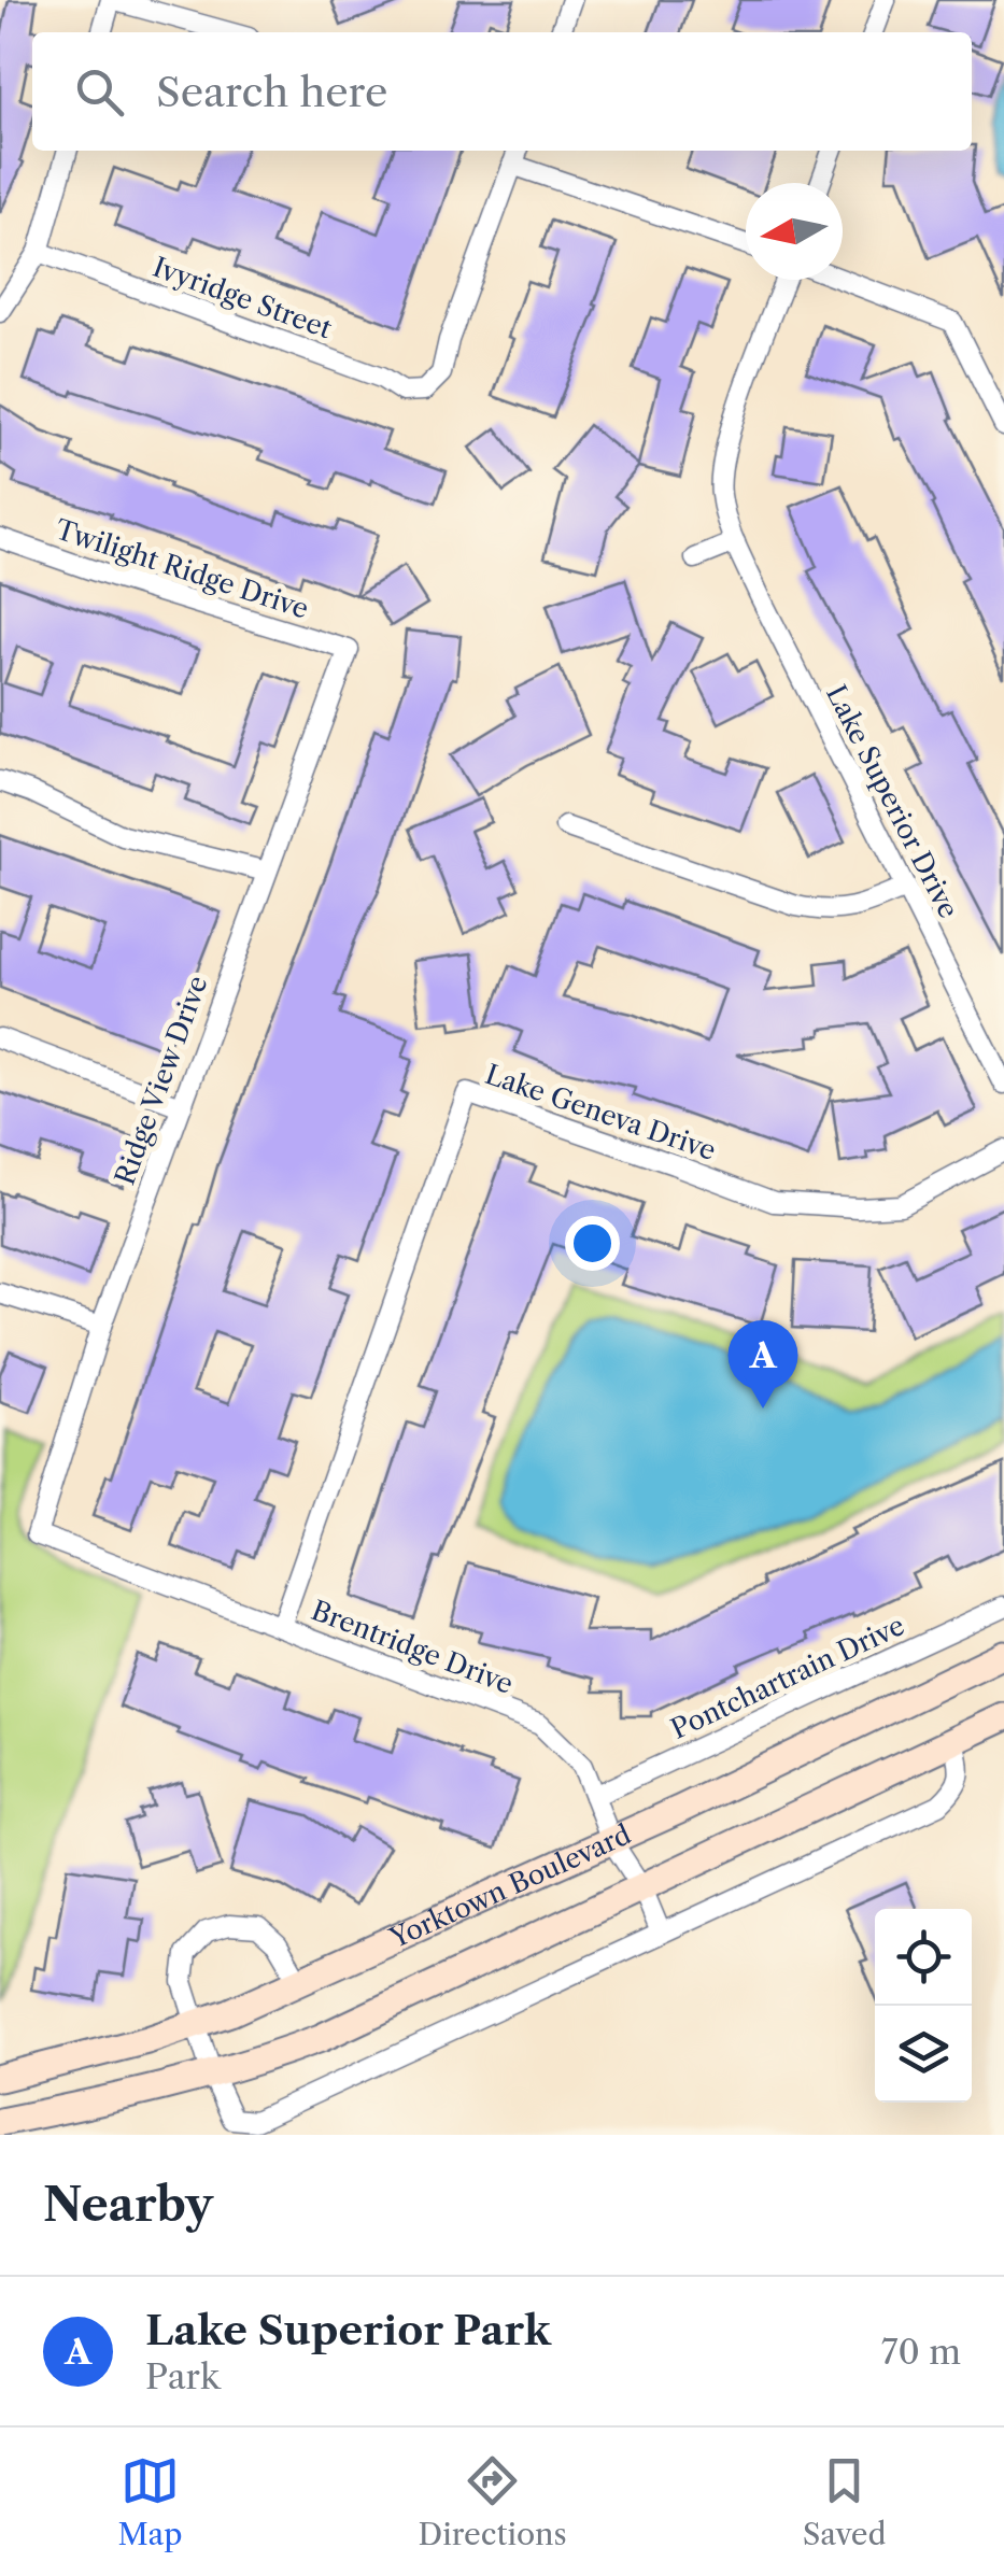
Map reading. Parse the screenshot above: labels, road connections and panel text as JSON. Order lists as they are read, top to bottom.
{
  "streets": {
    "main road": ["Yorktown Boulevard"],
    "street": [
      "Ivyridge Street",
      "Twilight Ridge Drive",
      "Lake Superior Drive",
      "Ridge View Drive",
      "Lake Geneva Drive",
      "Brentridge Drive",
      "Pontchartrain Drive"
    ]
  },
  "crossings": [
    ["Twilight Ridge Drive", "Ridge View Drive"],
    ["Ridge View Drive", "Brentridge Drive"],
    ["Lake Geneva Drive", "Brentridge Drive"],
    ["Brentridge Drive", "Pontchartrain Drive"],
    ["Brentridge Drive", "Yorktown Boulevard"]
  ],
  "north": "left",
  "page": {
    "search": "Search here",
    "pins": "A",
    "heading": "Nearby",
    "list": [
      {
        "mark": "A",
        "name": "Lake Superior Park",
        "note": "Park",
        "value": "70 m"
      }
    ],
    "nav": ["Map", "Directions", "Saved"]
  }
}
